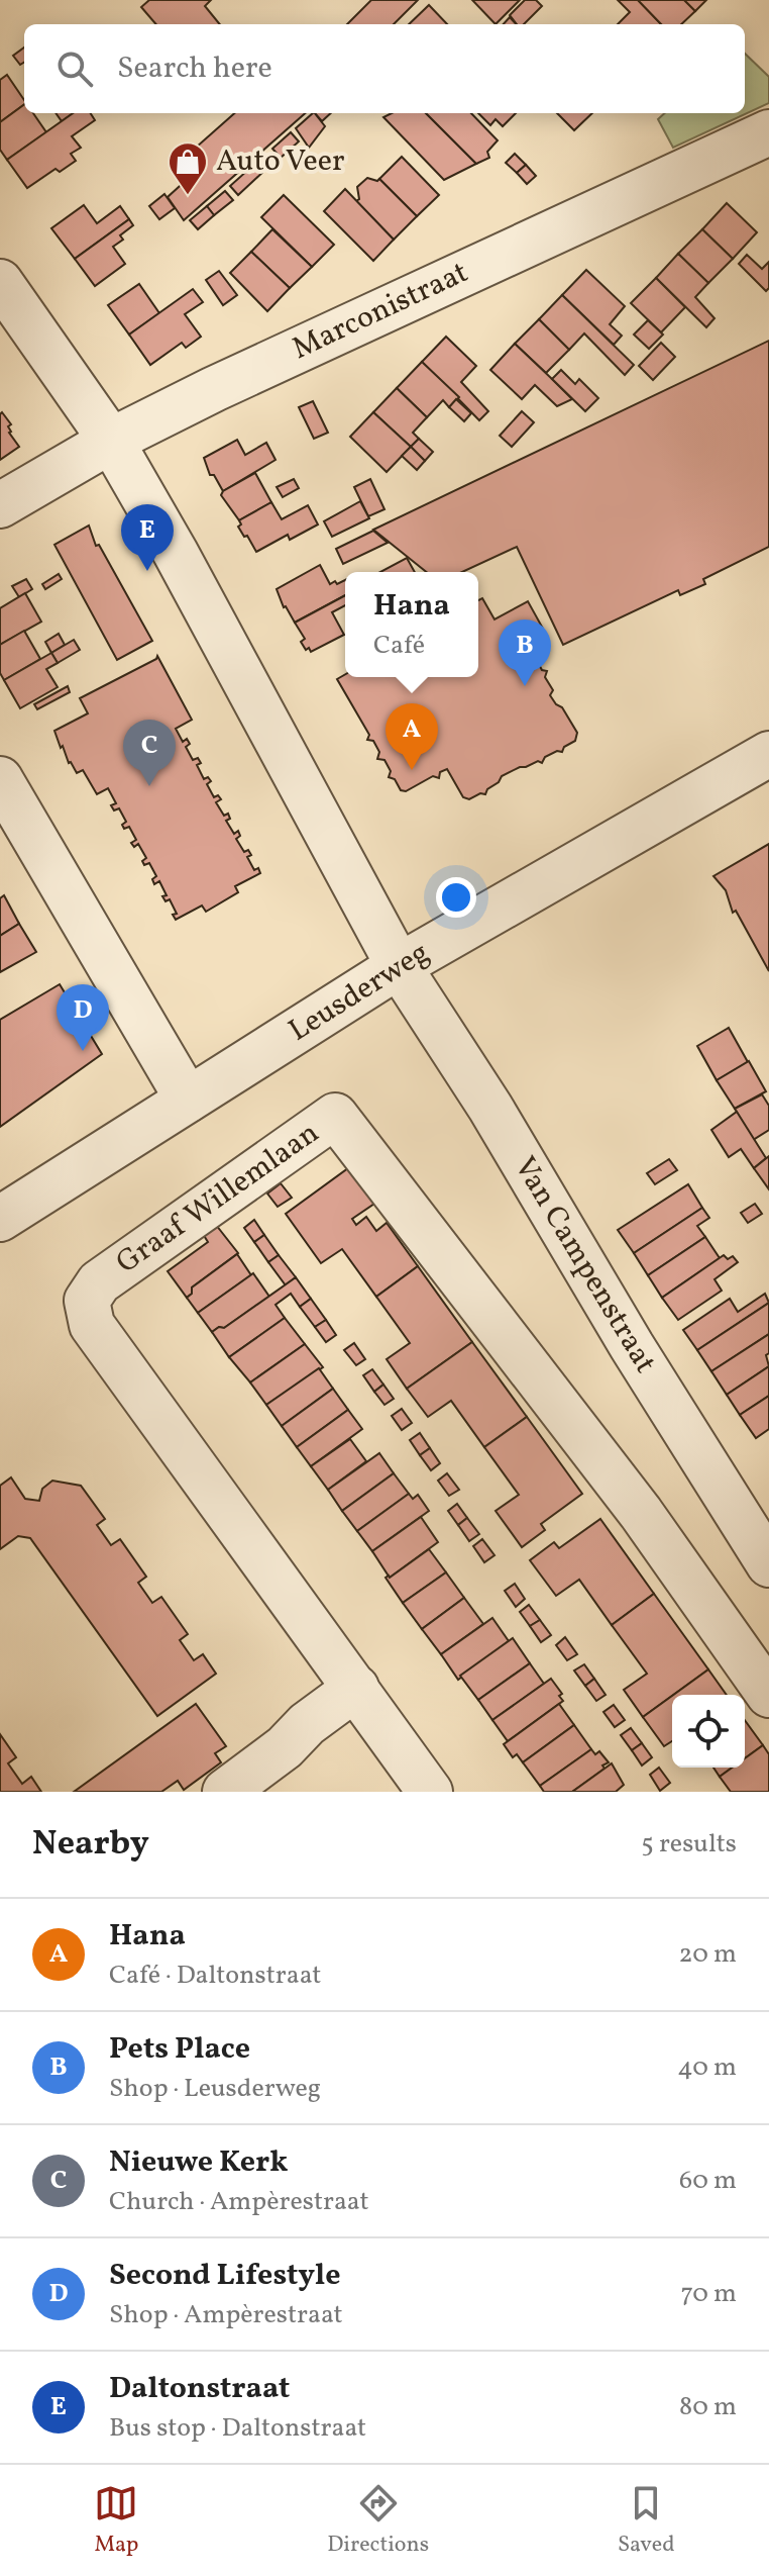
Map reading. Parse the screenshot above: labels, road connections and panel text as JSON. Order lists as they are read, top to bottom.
{
  "streets": {
    "street": [
      "Marconistraat",
      "Leusderweg",
      "Graaf Willemlaan",
      "Van Campenstraat"
    ]
  },
  "crossings": [
    ["Marconistraat", "Van Campenstraat"],
    ["Leusderweg", "Van Campenstraat"]
  ],
  "places": {
    "shop": ["Auto Veer"]
  },
  "page": {
    "search": "Search here",
    "pins": [
      "E",
      "B",
      "A",
      "C",
      "D"
    ],
    "popup": ["Hana", "Café"],
    "heading": ["Nearby", "5 results"],
    "list": [
      {
        "mark": "A",
        "name": "Hana",
        "note": "Café · Daltonstraat",
        "value": "20 m"
      },
      {
        "mark": "B",
        "name": "Pets Place",
        "note": "Shop · Leusderweg",
        "value": "40 m"
      },
      {
        "mark": "C",
        "name": "Nieuwe Kerk",
        "note": "Church · Ampèrestraat",
        "value": "60 m"
      },
      {
        "mark": "D",
        "name": "Second Lifestyle",
        "note": "Shop · Ampèrestraat",
        "value": "70 m"
      },
      {
        "mark": "E",
        "name": "Daltonstraat",
        "note": "Bus stop · Daltonstraat",
        "value": "80 m"
      }
    ],
    "nav": ["Map", "Directions", "Saved"]
  }
}
